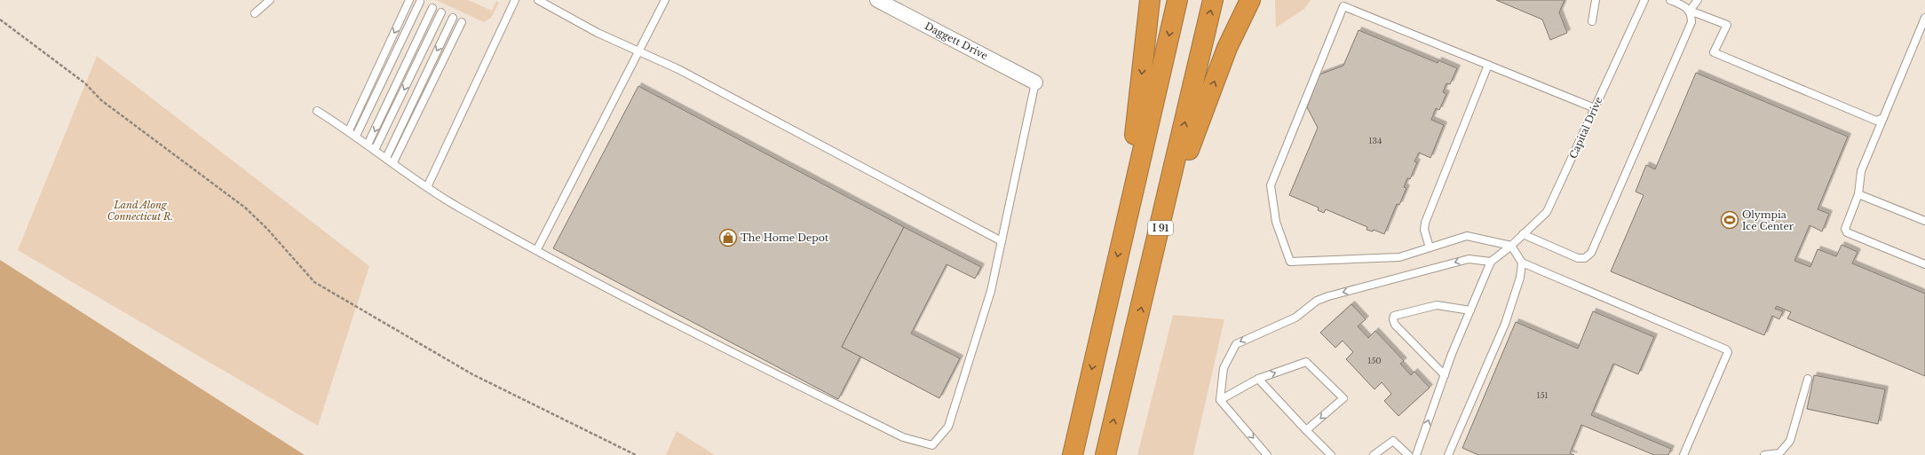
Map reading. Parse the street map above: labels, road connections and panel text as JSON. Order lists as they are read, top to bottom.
{
  "streets": {
    "highway": ["I 91"],
    "street": ["Daggett Drive"],
    "lane": ["Capital Drive"]
  },
  "parks": ["Land Along Connecticut R."],
  "places": {
    "sports": ["Olympia Ice Center"],
    "shop": ["The Home Depot"]
  },
  "house_numbers": ["134", "150", "151"]
}
